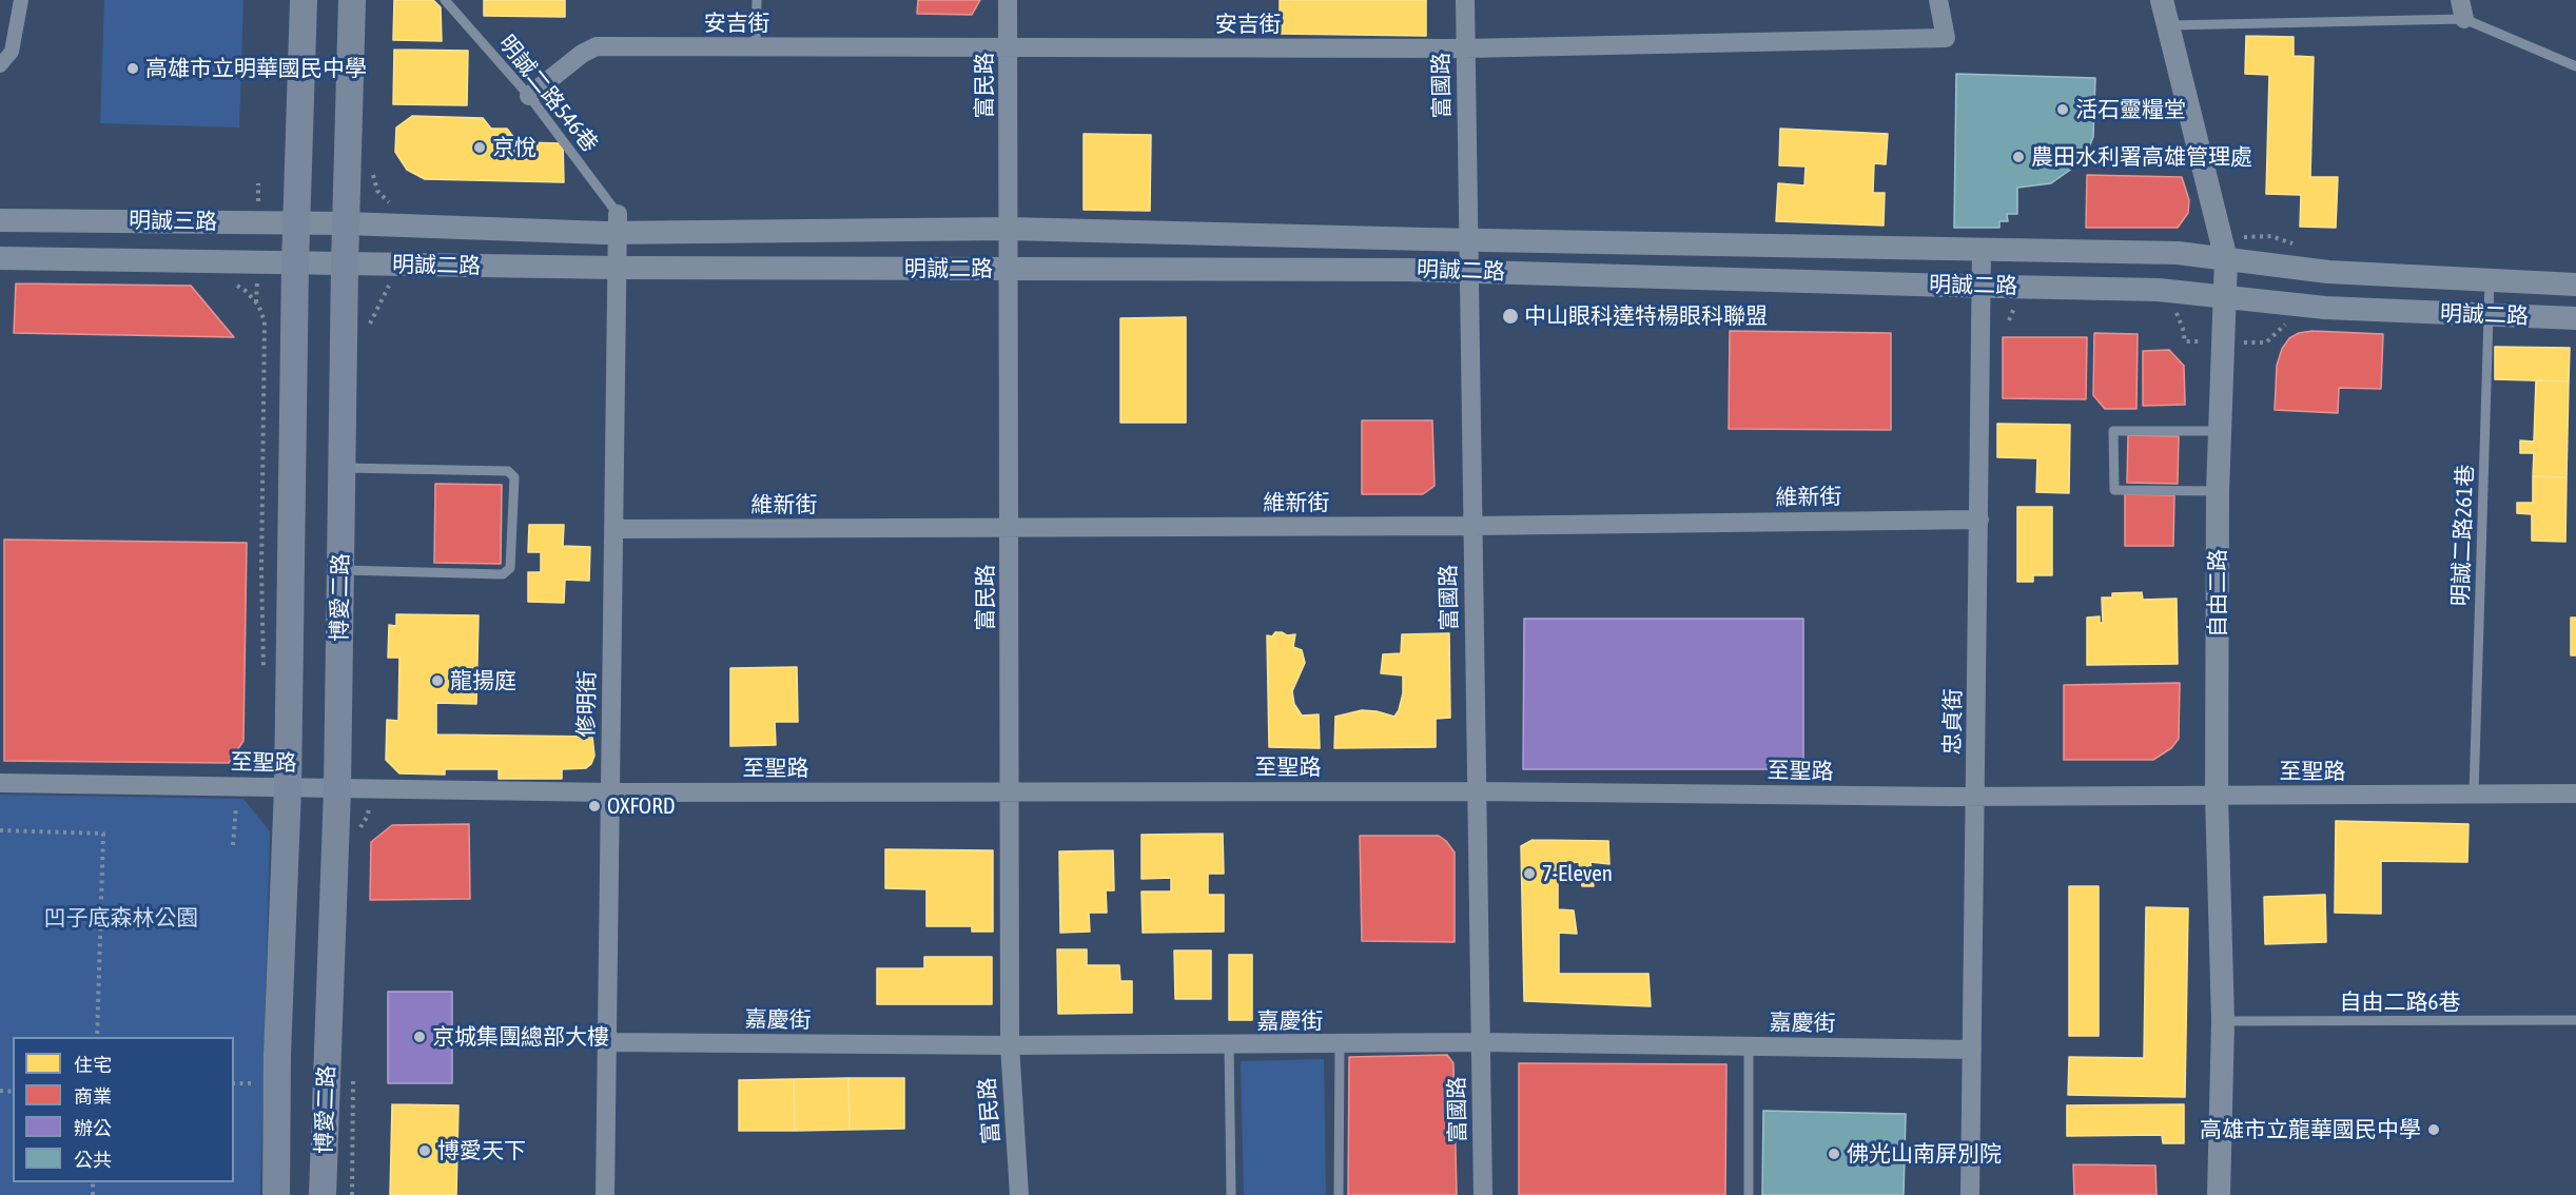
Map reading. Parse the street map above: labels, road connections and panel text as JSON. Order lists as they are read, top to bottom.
{
  "streets": {
    "main road": ["博愛二路"],
    "street": [
      "安吉街",
      "富民路",
      "富國路",
      "明誠三路",
      "明誠二路",
      "維新街",
      "自由二路",
      "修明街",
      "忠貞街",
      "至聖路",
      "嘉慶街"
    ],
    "lane": ["明誠二路546巷", "明誠二路261巷", "自由二路6巷"]
  },
  "crossings": [
    ["安吉街", "富民路"],
    ["安吉街", "富國路"],
    ["安吉街", "明誠二路546巷"],
    ["富民路", "明誠二路"],
    ["富民路", "維新街"],
    ["富民路", "至聖路"],
    ["富民路", "嘉慶街"],
    ["富國路", "明誠二路"],
    ["富國路", "維新街"],
    ["富國路", "至聖路"],
    ["富國路", "嘉慶街"],
    ["明誠二路546巷", "明誠二路"],
    ["明誠二路546巷", "修明街"],
    ["明誠三路", "明誠二路"],
    ["明誠三路", "博愛二路"],
    ["明誠二路", "明誠二路261巷"],
    ["明誠二路", "自由二路"],
    ["明誠二路", "博愛二路"],
    ["明誠二路", "修明街"],
    ["明誠二路", "忠貞街"],
    ["維新街", "修明街"],
    ["維新街", "忠貞街"],
    ["明誠二路261巷", "至聖路"],
    ["自由二路", "至聖路"],
    ["自由二路", "自由二路6巷"],
    ["博愛二路", "至聖路"],
    ["修明街", "至聖路"],
    ["修明街", "嘉慶街"],
    ["忠貞街", "至聖路"],
    ["忠貞街", "嘉慶街"]
  ],
  "parks": ["凹子底森林公園"],
  "places": [
    "高雄市立明華國民中學",
    "活石靈糧堂",
    "京悅",
    "農田水利署高雄管理處",
    "中山眼科達特楊眼科聯盟",
    "龍揚庭",
    "OXFORD",
    "7-Eleven",
    "京城集團總部大樓",
    "高雄市立龍華國民中學",
    "博愛天下",
    "佛光山南屏別院"
  ],
  "legend": [
    "住宅",
    "商業",
    "辦公",
    "公共"
  ]
}
